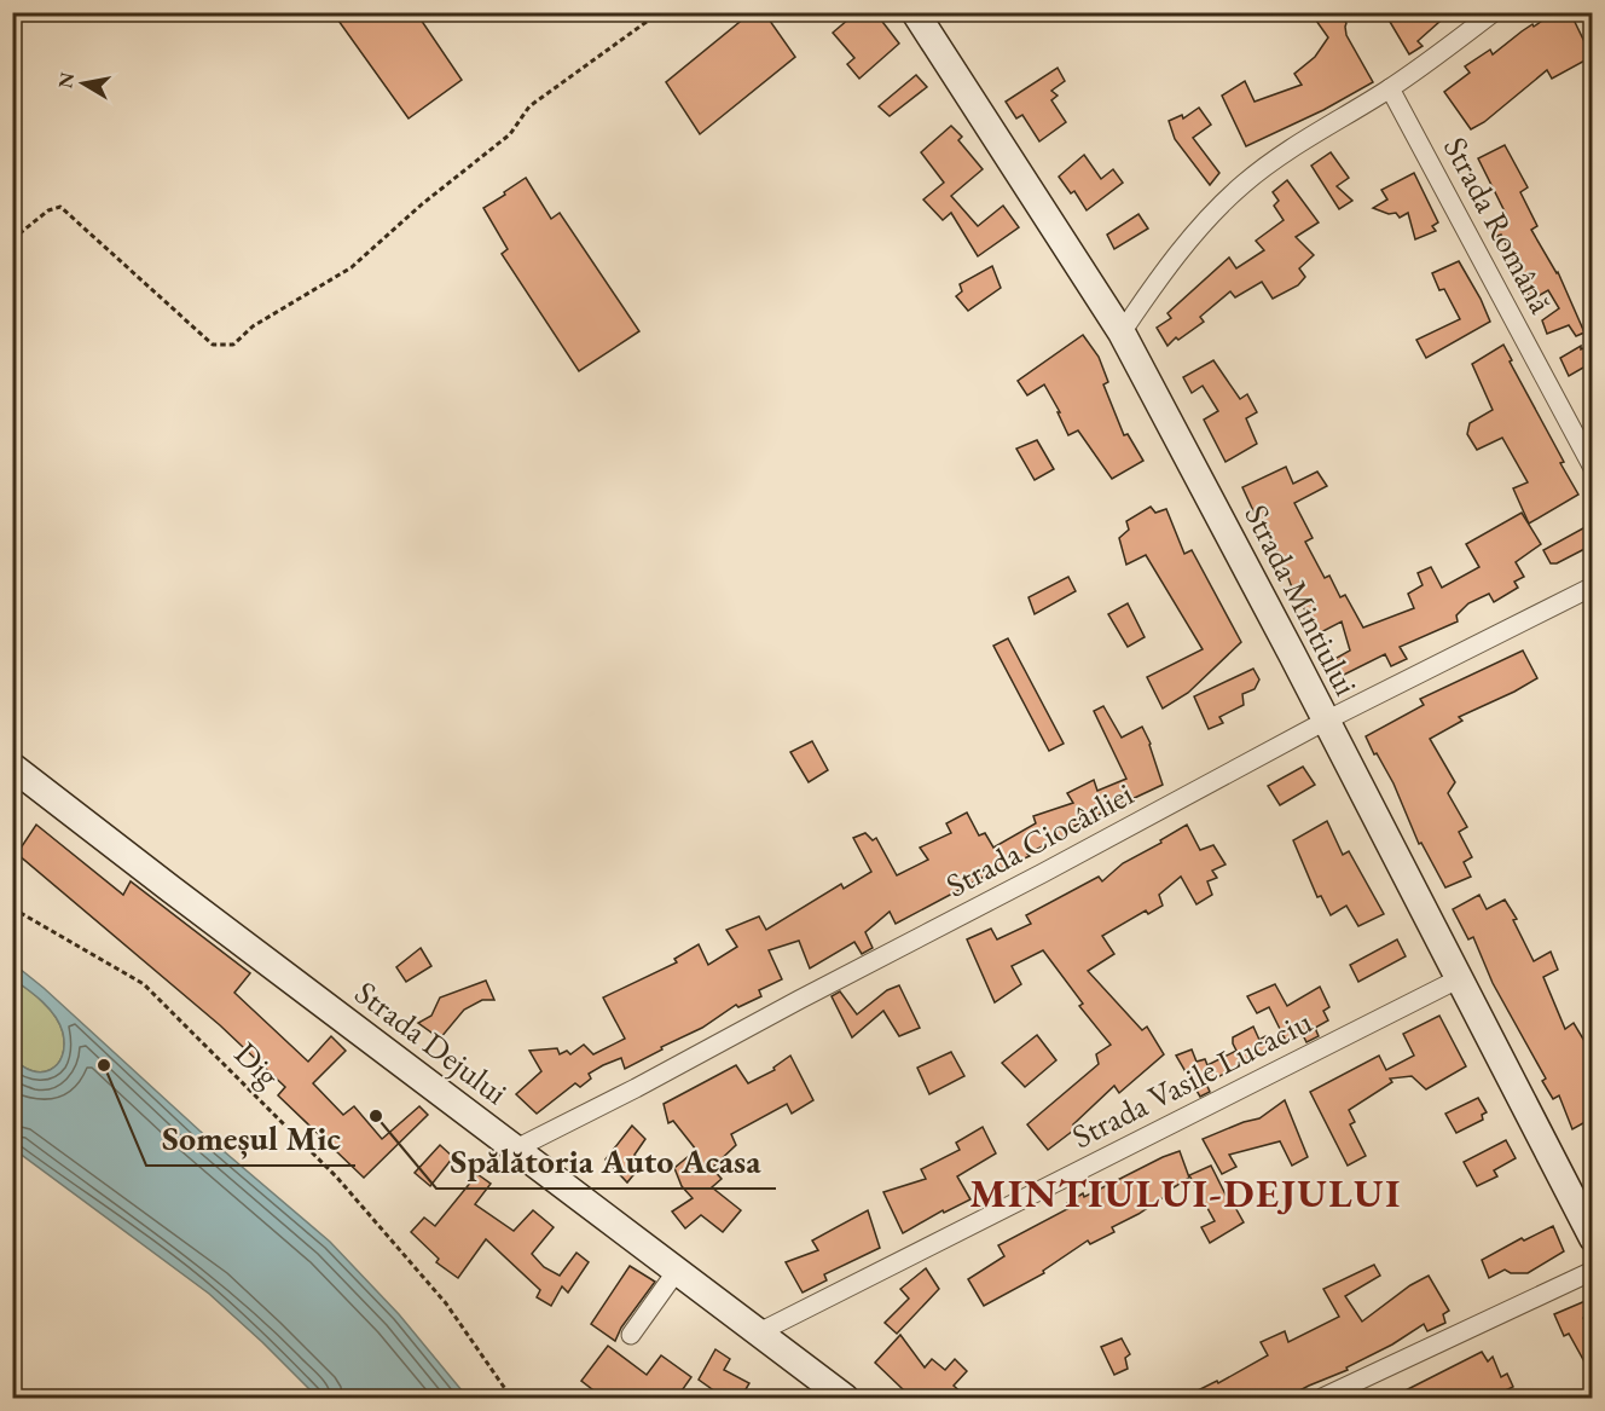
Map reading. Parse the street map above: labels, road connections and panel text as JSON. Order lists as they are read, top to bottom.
{
  "streets": {
    "main road": ["Strada Mintiului", "Strada Dejului"],
    "street": ["Strada Română", "Strada Ciocârliei", "Strada Vasile Lucaciu"],
    "path": ["Dig"]
  },
  "crossings": [
    ["Strada Mintiului", "Strada Ciocârliei"],
    ["Strada Mintiului", "Strada Vasile Lucaciu"],
    ["Strada Ciocârliei", "Strada Dejului"],
    ["Strada Dejului", "Strada Vasile Lucaciu"]
  ],
  "districts": ["MINTIULUI-DEJULUI"],
  "places": ["Someșul Mic", "Spălătoria Auto Acasa"],
  "north": "left"
}
